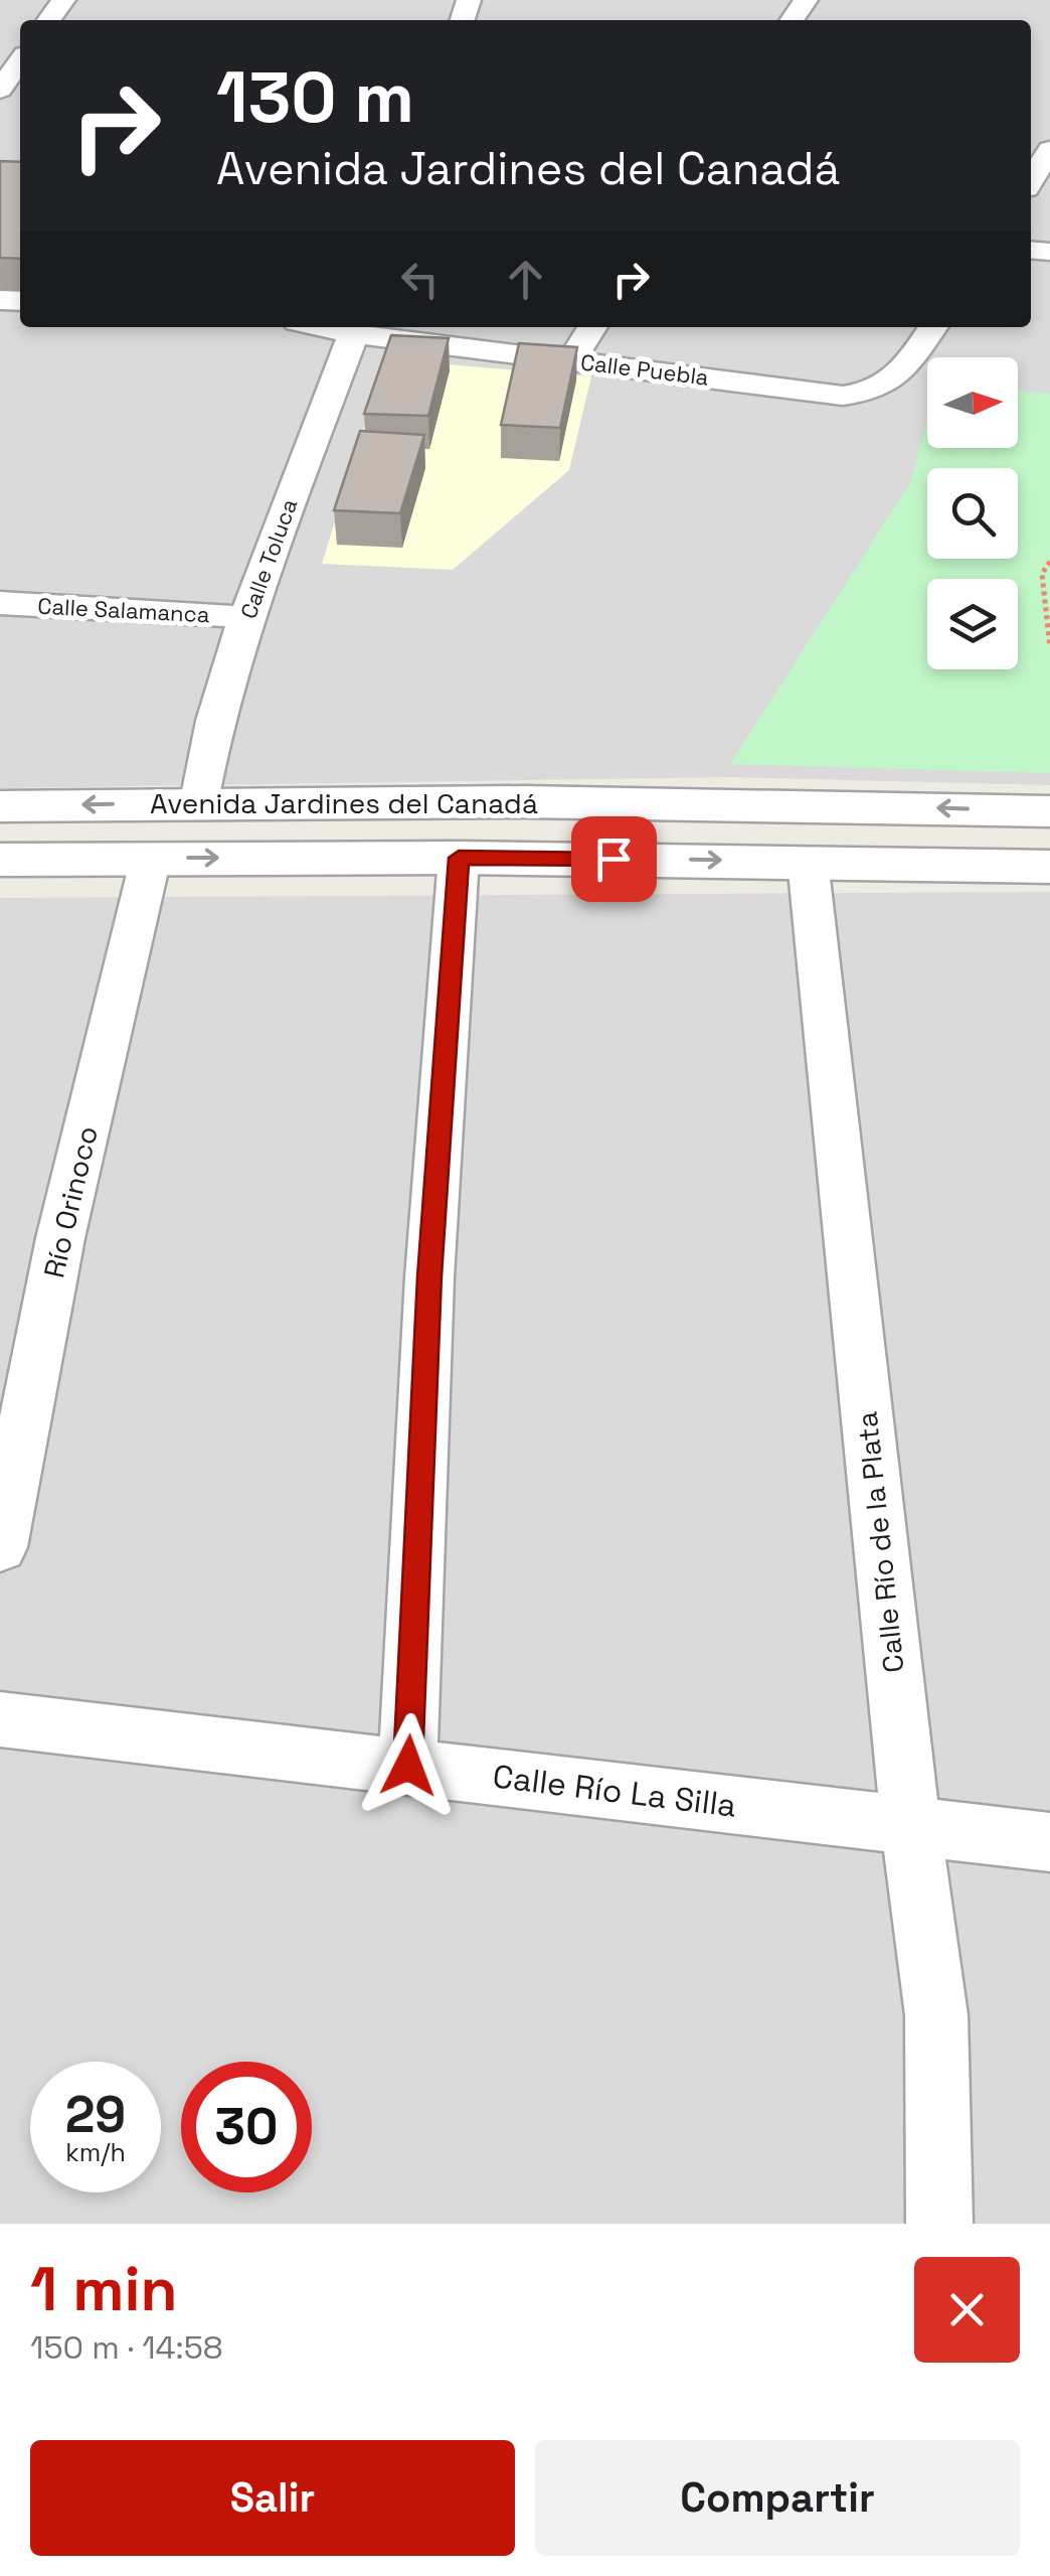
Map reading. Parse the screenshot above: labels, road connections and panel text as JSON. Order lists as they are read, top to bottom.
{
  "streets": {
    "street": [
      "Calle Puebla",
      "Calle Toluca",
      "Calle Salamanca",
      "Avenida Jardines del Canadá",
      "Río Orinoco",
      "Calle Río de la Plata",
      "Calle Río La Silla"
    ]
  },
  "crossings": [
    ["Calle Puebla", "Calle Toluca"],
    ["Calle Toluca", "Calle Salamanca"],
    ["Calle Toluca", "Avenida Jardines del Canadá"],
    ["Avenida Jardines del Canadá", "Río Orinoco"],
    ["Avenida Jardines del Canadá", "Calle Río de la Plata"],
    ["Calle Río de la Plata", "Calle Río La Silla"]
  ],
  "north": "right",
  "page": {
    "turn": ["130 m", "Avenida Jardines del Canadá"],
    "speed": "29 km/h",
    "limit": "30",
    "heading": ["1 min", "150 m · 14:58"],
    "buttons": ["Salir", "Compartir"]
  }
}
